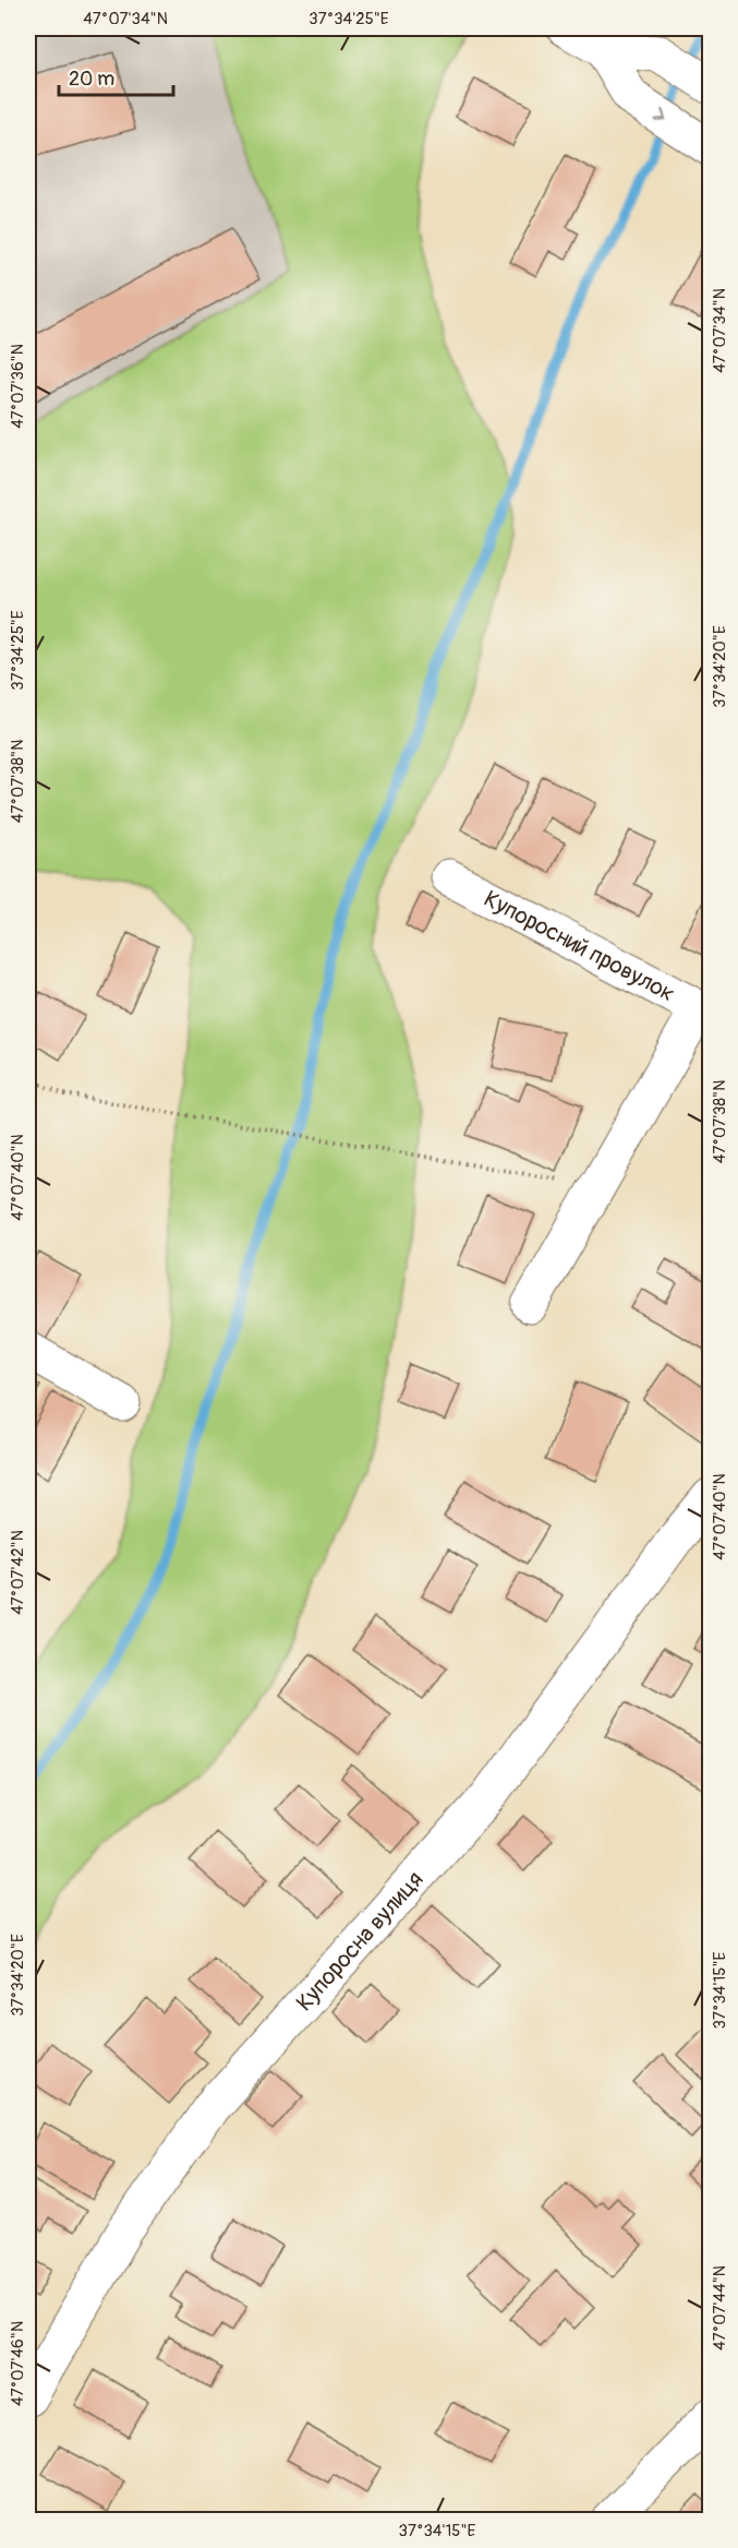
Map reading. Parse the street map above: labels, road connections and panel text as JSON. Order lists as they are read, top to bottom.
{
  "streets": {
    "street": ["Купоросний провулок", "Купоросна вулиця"]
  },
  "scale_bar": "20 m",
  "coordinates": [
    "47°07'34\"N",
    "37°34'25\"E",
    "47°07'36\"N",
    "37°34'20\"E",
    "47°07'38\"N",
    "47°07'40\"N",
    "47°07'42\"N",
    "37°34'15\"E",
    "47°07'44\"N",
    "47°07'46\"N"
  ]
}
